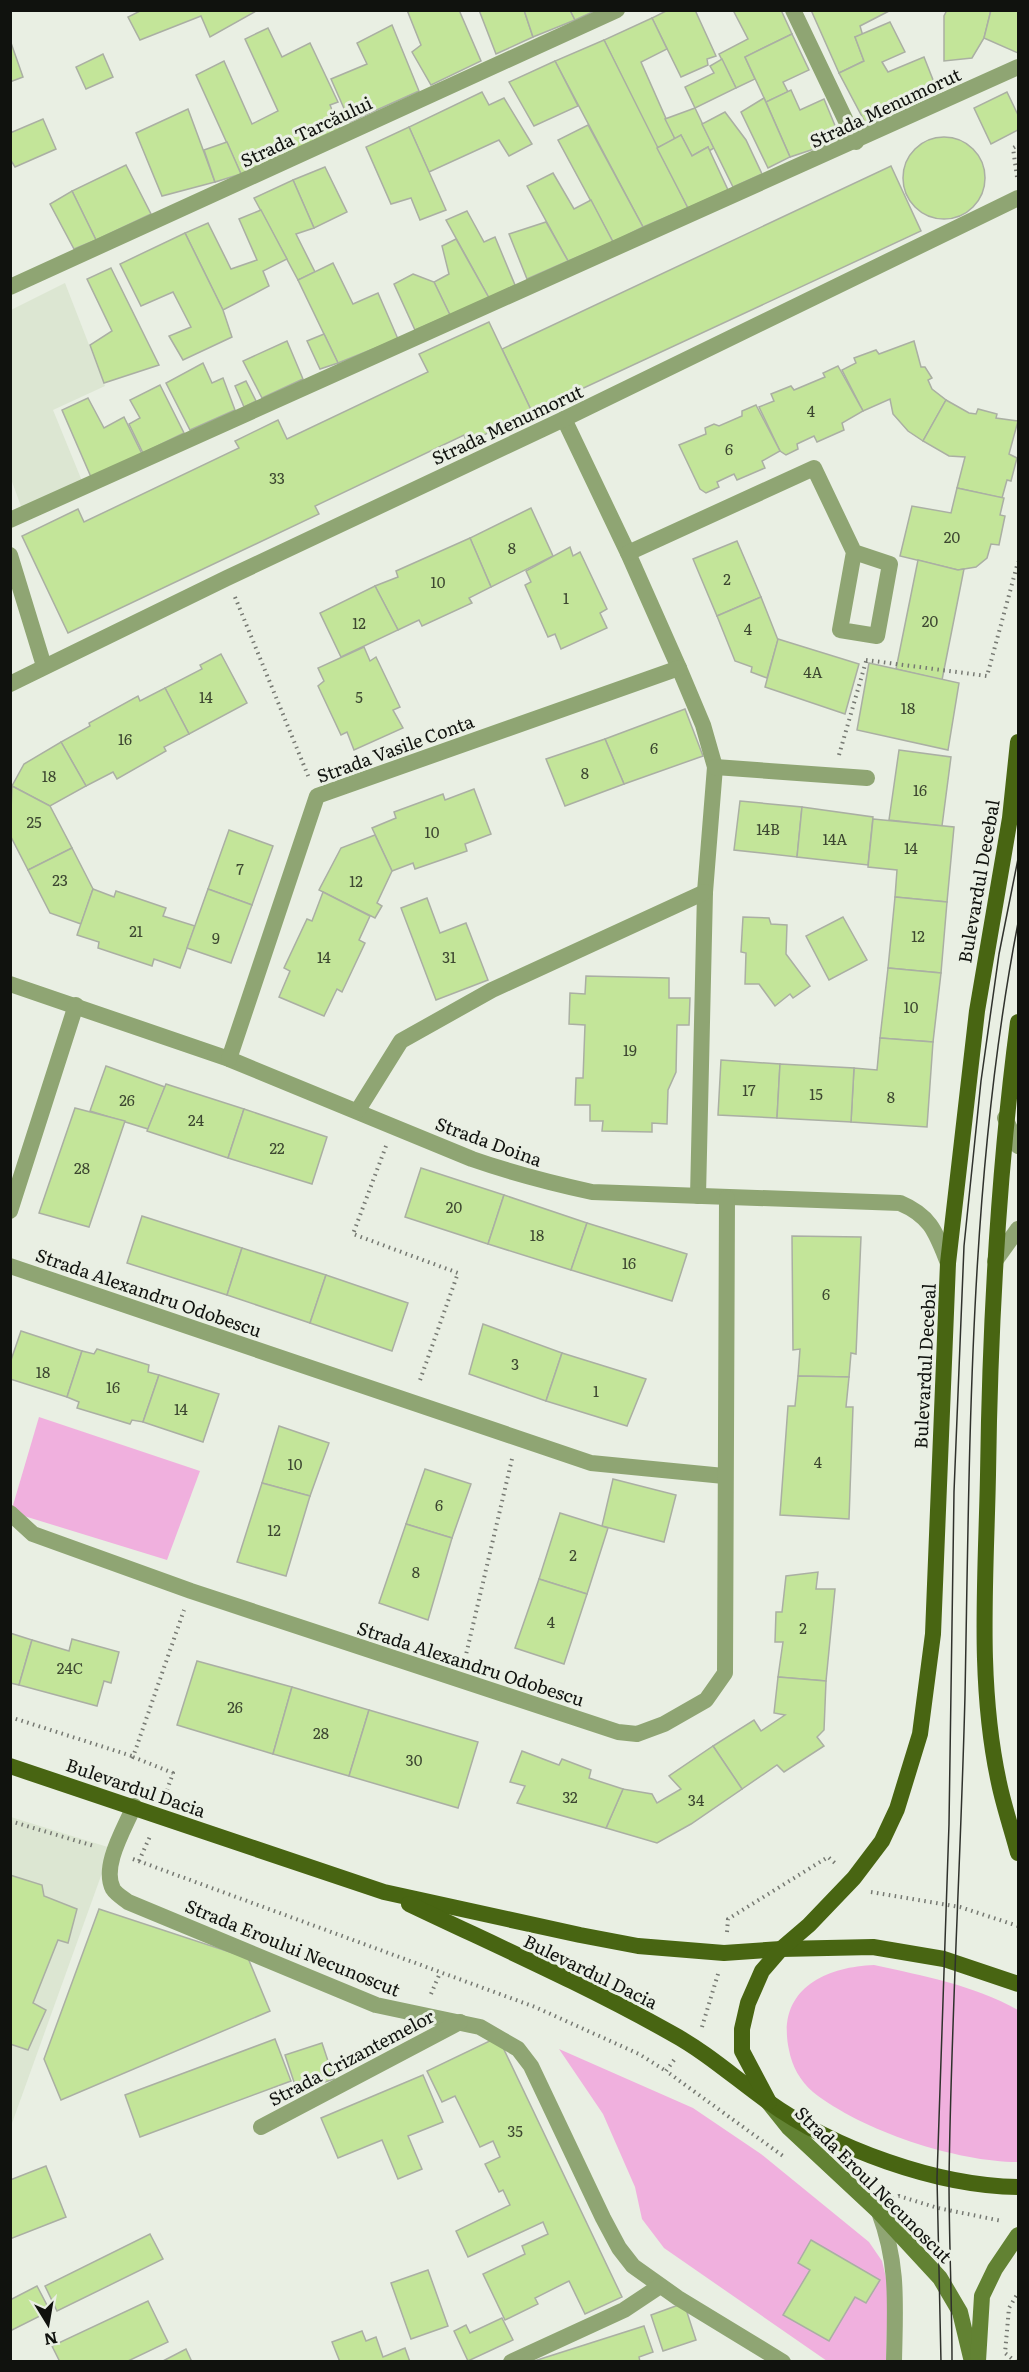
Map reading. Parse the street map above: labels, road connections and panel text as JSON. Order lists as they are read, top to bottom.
{
  "streets": {
    "main road": ["Bulevardul Decebal", "Bulevardul Dacia", "Strada Eroul Necunoscut"],
    "street": [
      "Strada Menumorut",
      "Strada Tarcăului",
      "Strada Vasile Conta",
      "Strada Doina",
      "Strada Alexandru Odobescu",
      "Strada Eroului Necunoscut",
      "Strada Crizantemelor"
    ]
  },
  "crossings": [
    ["Strada Vasile Conta", "Strada Doina"],
    ["Bulevardul Decebal", "Strada Doina"],
    ["Bulevardul Decebal", "Bulevardul Dacia"],
    ["Strada Doina", "Strada Alexandru Odobescu"],
    ["Bulevardul Dacia", "Strada Eroului Necunoscut"],
    ["Bulevardul Dacia", "Strada Eroul Necunoscut"],
    ["Strada Eroului Necunoscut", "Strada Crizantemelor"]
  ],
  "house_numbers": [
    "4",
    "6",
    "33",
    "20",
    "8",
    "2",
    "10",
    "1",
    "20",
    "12",
    "4",
    "4A",
    "14",
    "5",
    "18",
    "16",
    "6",
    "8",
    "18",
    "16",
    "25",
    "14B",
    "10",
    "14A",
    "14",
    "7",
    "23",
    "12",
    "21",
    "12",
    "9",
    "14",
    "31",
    "10",
    "19",
    "17",
    "15",
    "8",
    "26",
    "24",
    "22",
    "28",
    "20",
    "18",
    "16",
    "6",
    "3",
    "18",
    "16",
    "1",
    "14",
    "4",
    "10",
    "6",
    "12",
    "2",
    "8",
    "4",
    "2",
    "24C",
    "26",
    "28",
    "30",
    "32",
    "34",
    "35"
  ],
  "north": "bottom"
}
